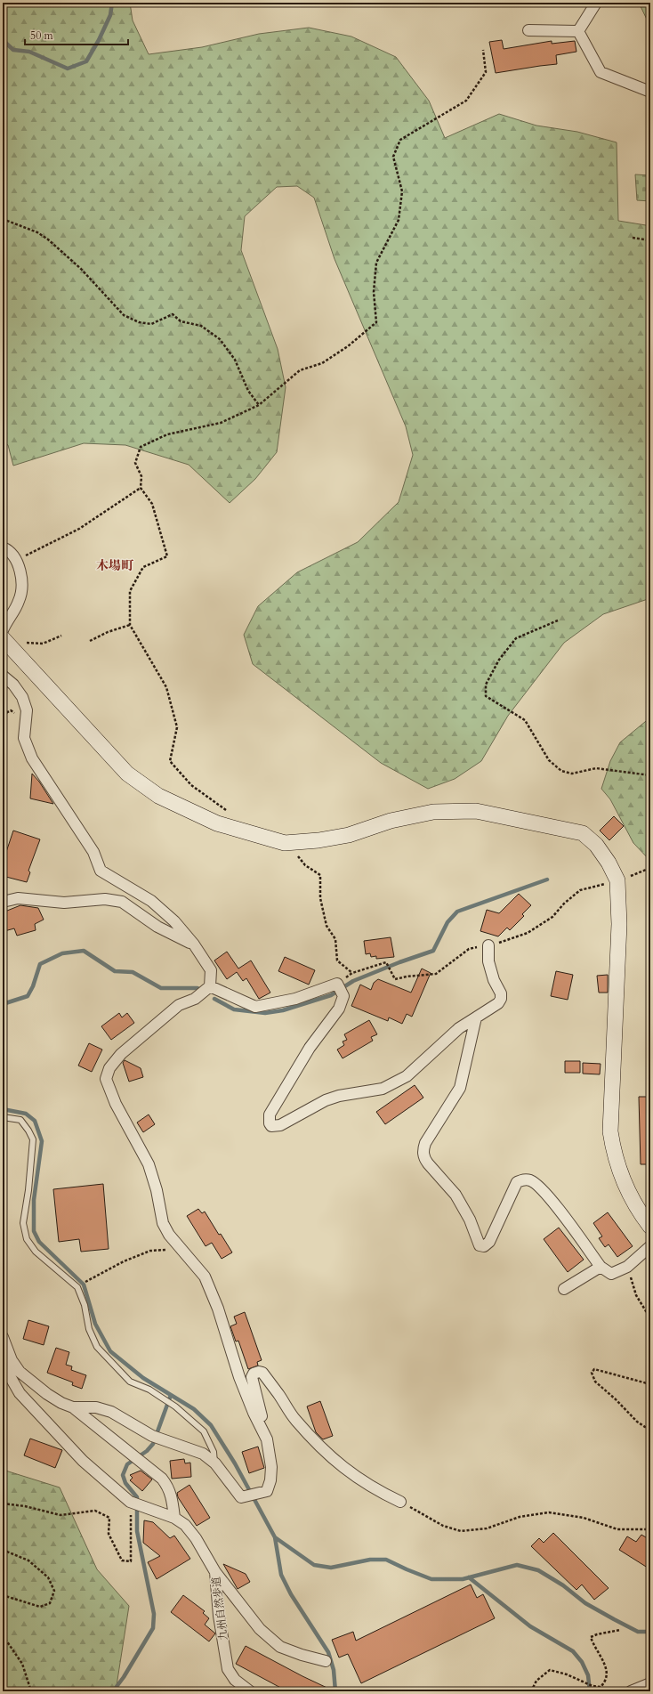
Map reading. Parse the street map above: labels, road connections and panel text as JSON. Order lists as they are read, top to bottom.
{
  "streets": {
    "street": ["九州自然歩道"]
  },
  "districts": ["木場町"],
  "scale_bar": "50 m"
}
